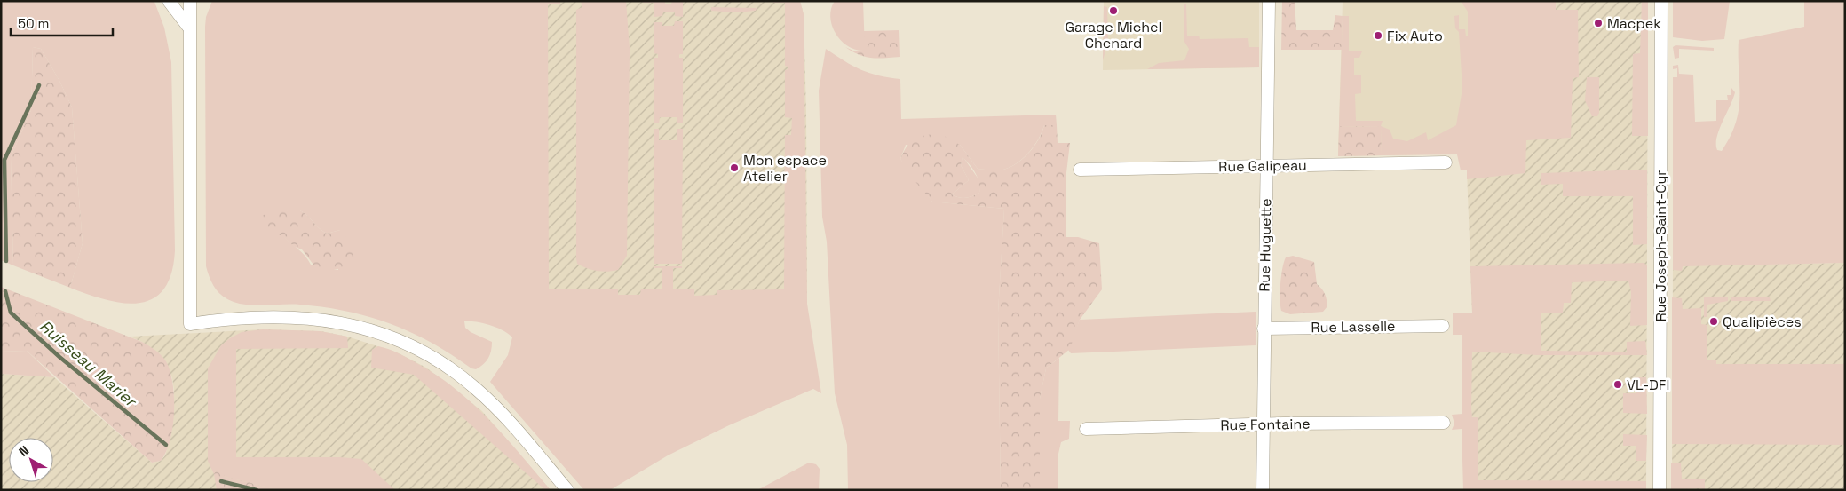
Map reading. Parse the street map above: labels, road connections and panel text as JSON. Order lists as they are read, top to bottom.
{
  "streets": {
    "street": [
      "Rue Galipeau",
      "Rue Huguette",
      "Rue Joseph-Saint-Cyr",
      "Rue Lasselle",
      "Rue Fontaine"
    ]
  },
  "crossings": [
    ["Rue Galipeau", "Rue Huguette"],
    ["Rue Huguette", "Rue Lasselle"],
    ["Rue Huguette", "Rue Fontaine"]
  ],
  "water": ["Ruisseau Marier"],
  "places": [
    "Garage Michel Chenard",
    "Macpek",
    "Fix Auto",
    "Mon espace Atelier",
    "Qualipièces",
    "VL-DFI"
  ],
  "scale_bar": "50 m",
  "north": "top left"
}
